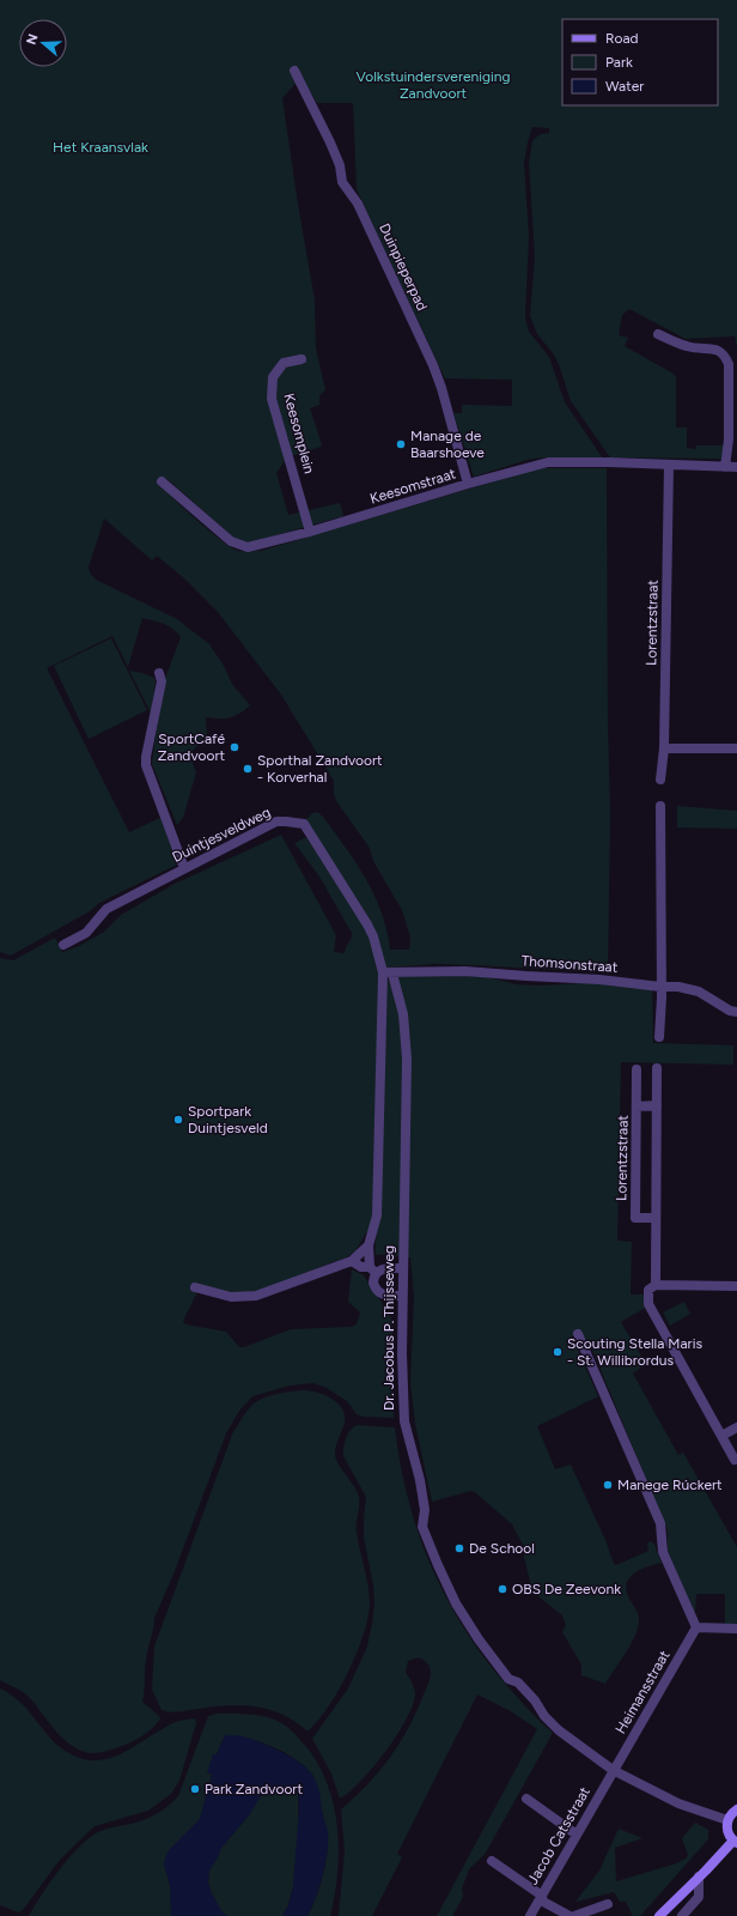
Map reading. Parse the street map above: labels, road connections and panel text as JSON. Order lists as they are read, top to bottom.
{
  "streets": {
    "street": [
      "Duinpieperpad",
      "Keesomplein",
      "Keesomstraat",
      "Lorentzstraat",
      "Duintjesveldweg",
      "Thomsonstraat",
      "Dr. Jacobus P. Thijsseweg",
      "Heimansstraat",
      "Jacob Catsstraat"
    ]
  },
  "crossings": [
    ["Duinpieperpad", "Keesomstraat"],
    ["Keesomplein", "Keesomstraat"],
    ["Keesomstraat", "Lorentzstraat"],
    ["Duintjesveldweg", "Dr. Jacobus P. Thijsseweg"],
    ["Thomsonstraat", "Dr. Jacobus P. Thijsseweg"],
    ["Dr. Jacobus P. Thijsseweg", "Heimansstraat"],
    ["Dr. Jacobus P. Thijsseweg", "Jacob Catsstraat"],
    ["Heimansstraat", "Jacob Catsstraat"]
  ],
  "parks": ["Volkstuindersvereniging Zandvoort", "Het Kraansvlak"],
  "places": [
    "Manage de Baarshoeve",
    "SportCafé Zandvoort",
    "Sporthal Zandvoort - Korverhal",
    "Sportpark Duintjesveld",
    "Scouting Stella Maris - St. Willibrordus",
    "Manege Rúckert",
    "De School",
    "OBS De Zeevonk",
    "Park Zandvoort"
  ],
  "legend": ["Road", "Park", "Water"],
  "north": "left"
}
